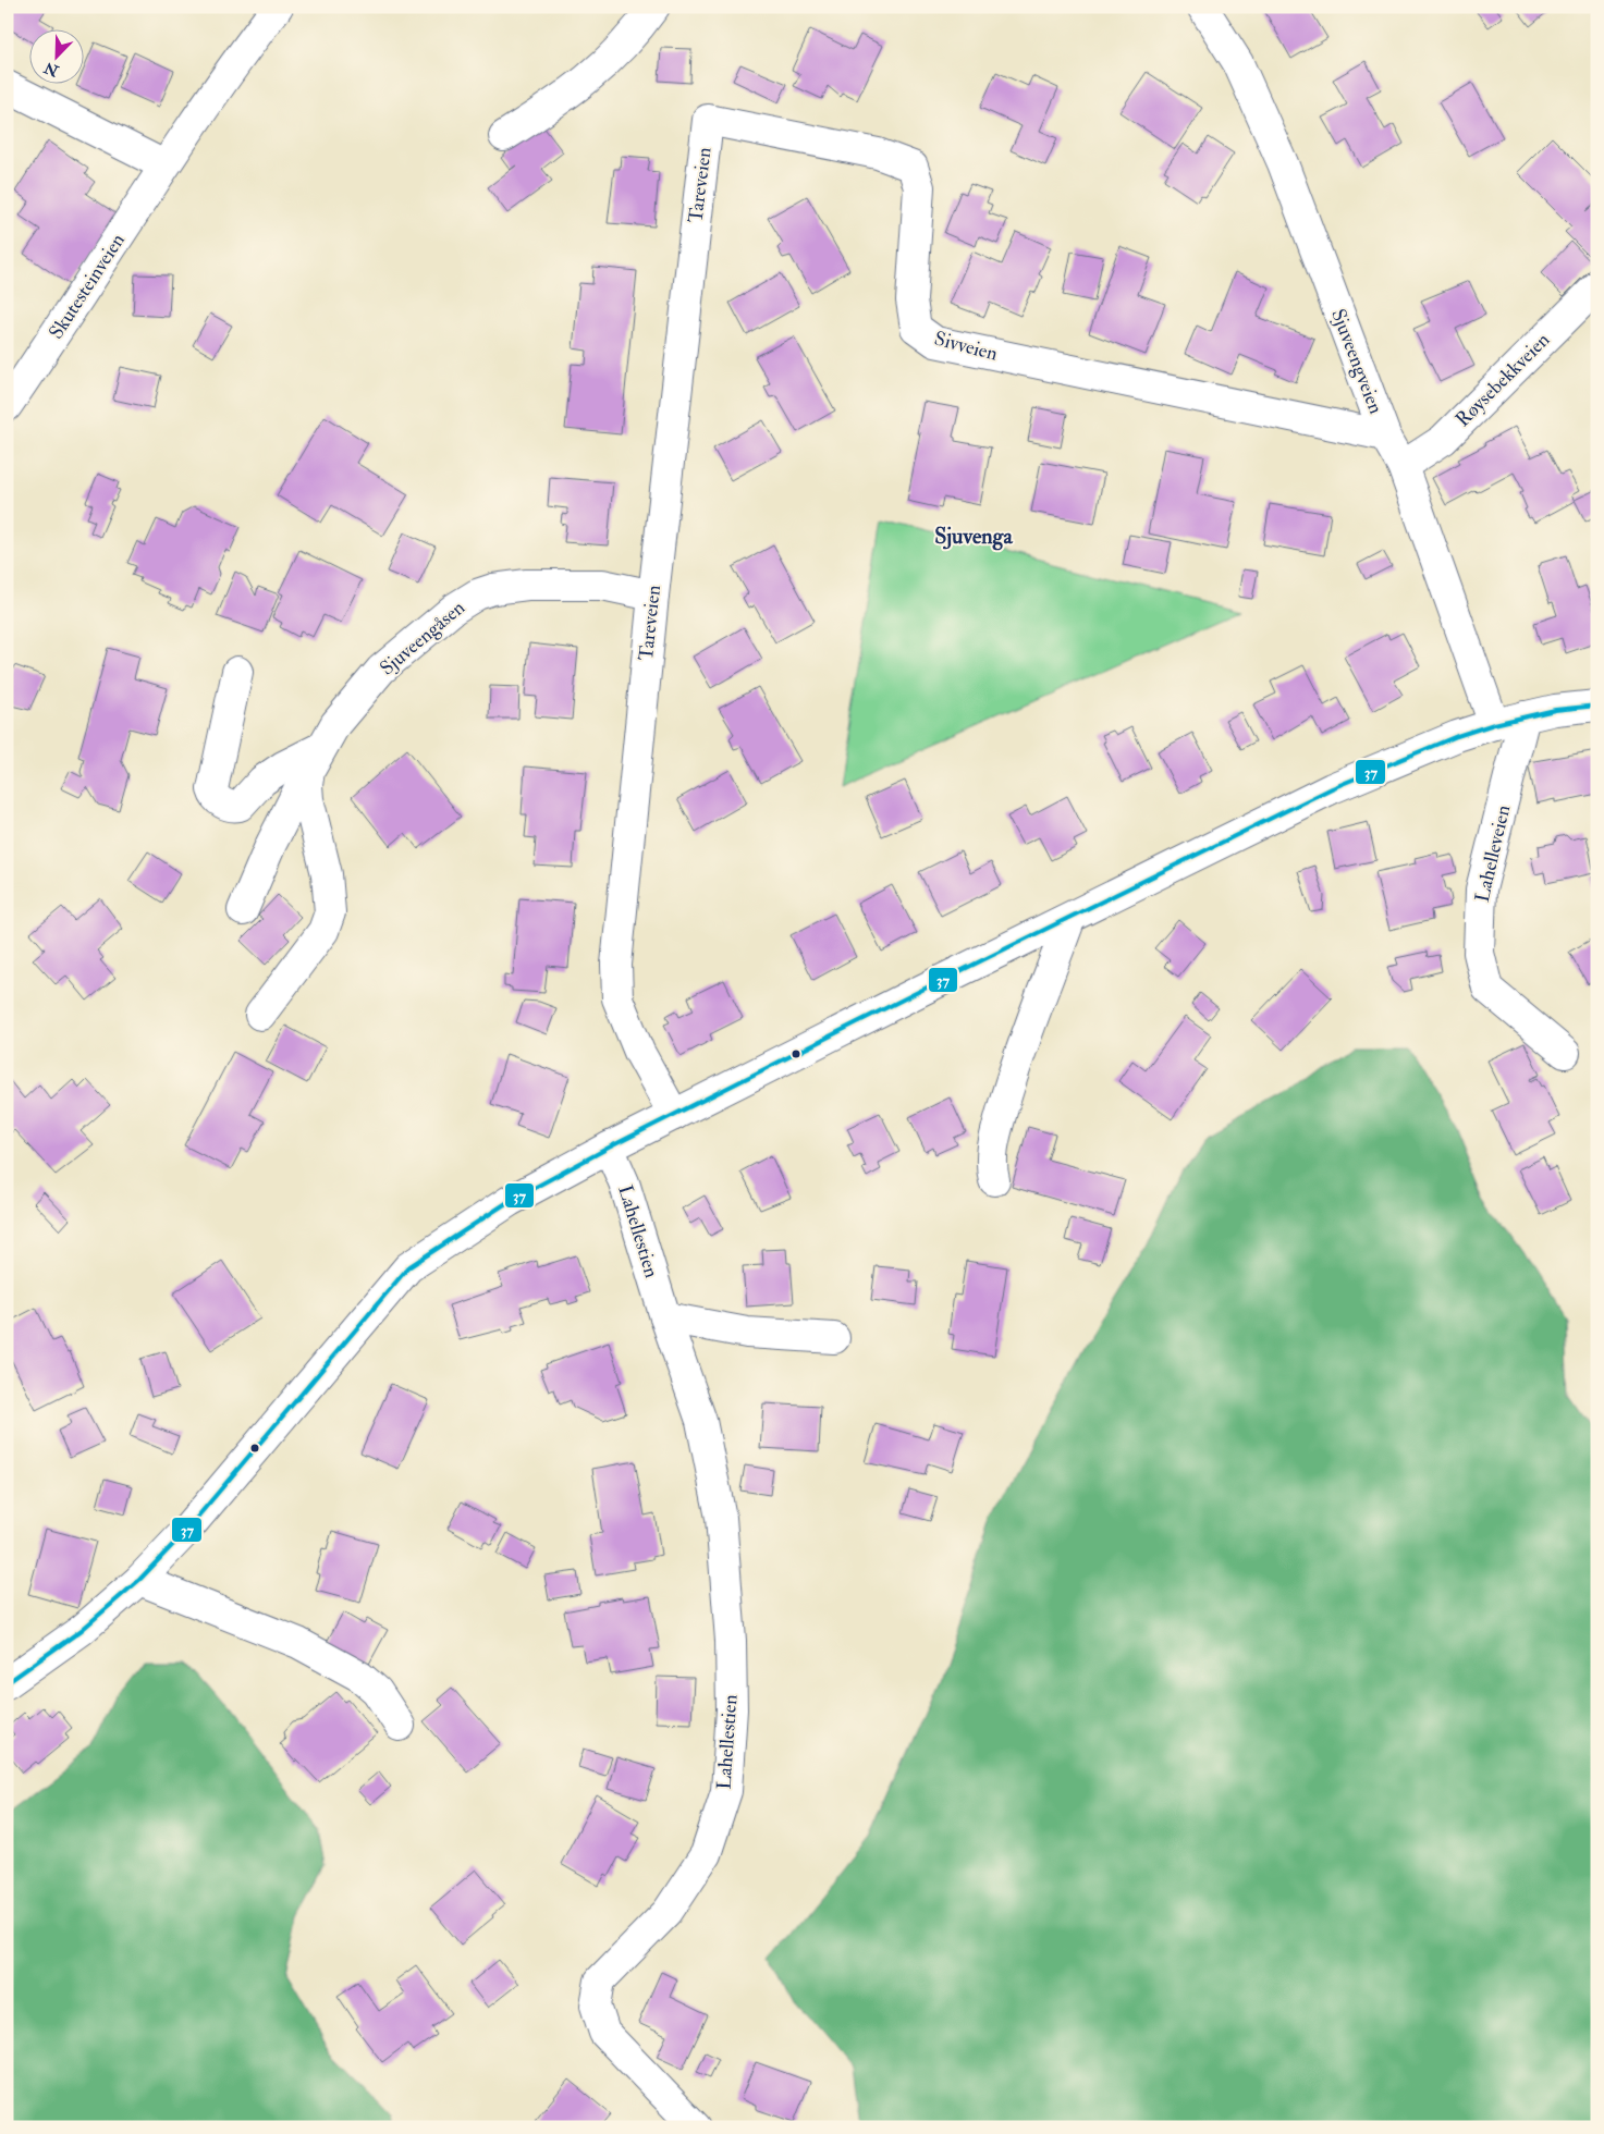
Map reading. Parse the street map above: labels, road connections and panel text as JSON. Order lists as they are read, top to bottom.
{
  "streets": {
    "street": [
      "Tareveien",
      "Skutesteinveien",
      "Sivveien",
      "Sjuveengveien",
      "Røysebekkveien",
      "Sjuveengåsen",
      "Lahelleveien",
      "Lahellestien"
    ]
  },
  "crossings": [
    ["Tareveien", "Sivveien"],
    ["Tareveien", "Sjuveengåsen"],
    ["Sivveien", "Sjuveengveien"],
    ["Sjuveengveien", "Røysebekkveien"]
  ],
  "districts": ["Sjuvenga"],
  "lines": ["transit line 37"],
  "north": "bottom left"
}
